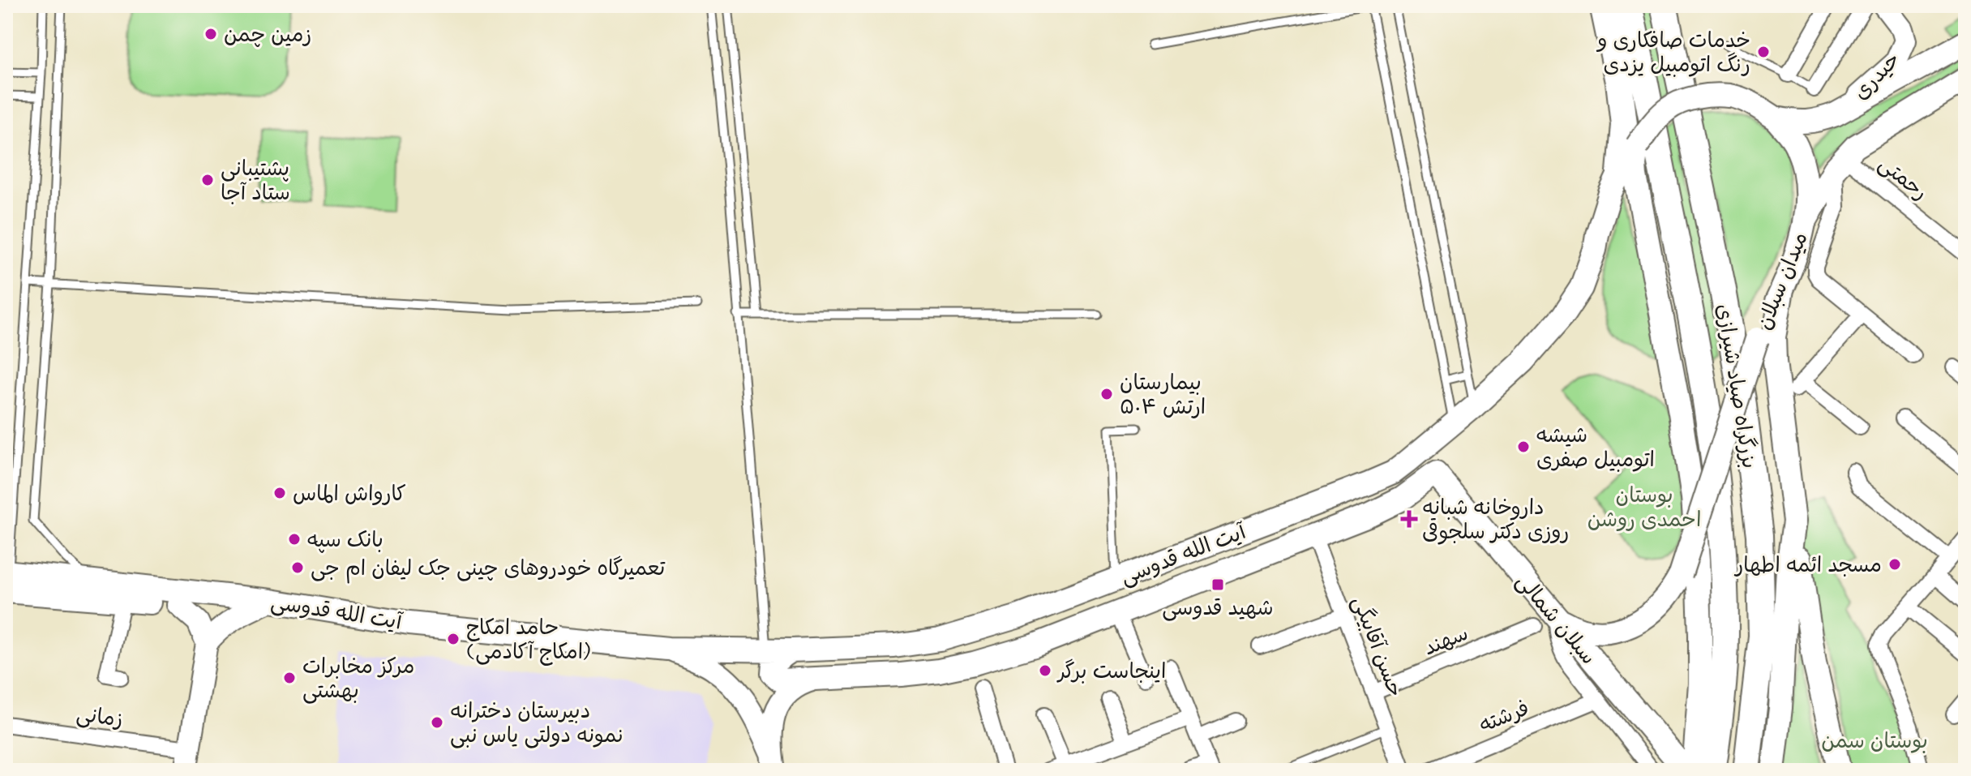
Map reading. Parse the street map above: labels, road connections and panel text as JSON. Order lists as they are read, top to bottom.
{
  "streets": {
    "highway": ["بزرگراه صیاد شیرازی"],
    "main road": [
      "حیدری",
      "میدان سبلان",
      "آیت الله قدوسی",
      "سبلان شمالی"
    ],
    "street": [
      "رحمتی",
      "سهند",
      "حسن آقابیگی",
      "زمانی",
      "فرشته"
    ]
  },
  "crossings": [
    ["میدان سبلان", "آیت الله قدوسی"],
    ["میدان سبلان", "سبلان شمالی"],
    ["سبلان شمالی", "حسن آقابیگی"],
    ["سهند", "حسن آقابیگی"]
  ],
  "parks": ["بوستان احمدی روشن", "بوستان سمن"],
  "places": {
    "other": [
      "زمین چمن",
      "خدمات صافکاری و رنگ اتومبیل یزدی",
      "پشتیبانی ستاد آجا",
      "بیمارستان ۵۰۴ ارتش",
      "شیشه اتومبیل صفری",
      "کارواش الماس",
      "بانک سپه",
      "مسجد ائمه اطهار",
      "تعمیرگاه خودروهای چینی جک لیفان ام جی",
      "حامد امکاج (امکاج آکادمی)",
      "اینجاست برگر",
      "مرکز مخابرات بهشتی",
      "دبیرستان دخترانه نمونه دولتی یاس نبی"
    ],
    "health": ["داروخانه شبانه روزی دکتر سلجوقی"],
    "transit": ["شهید قدوسی"]
  }
}
